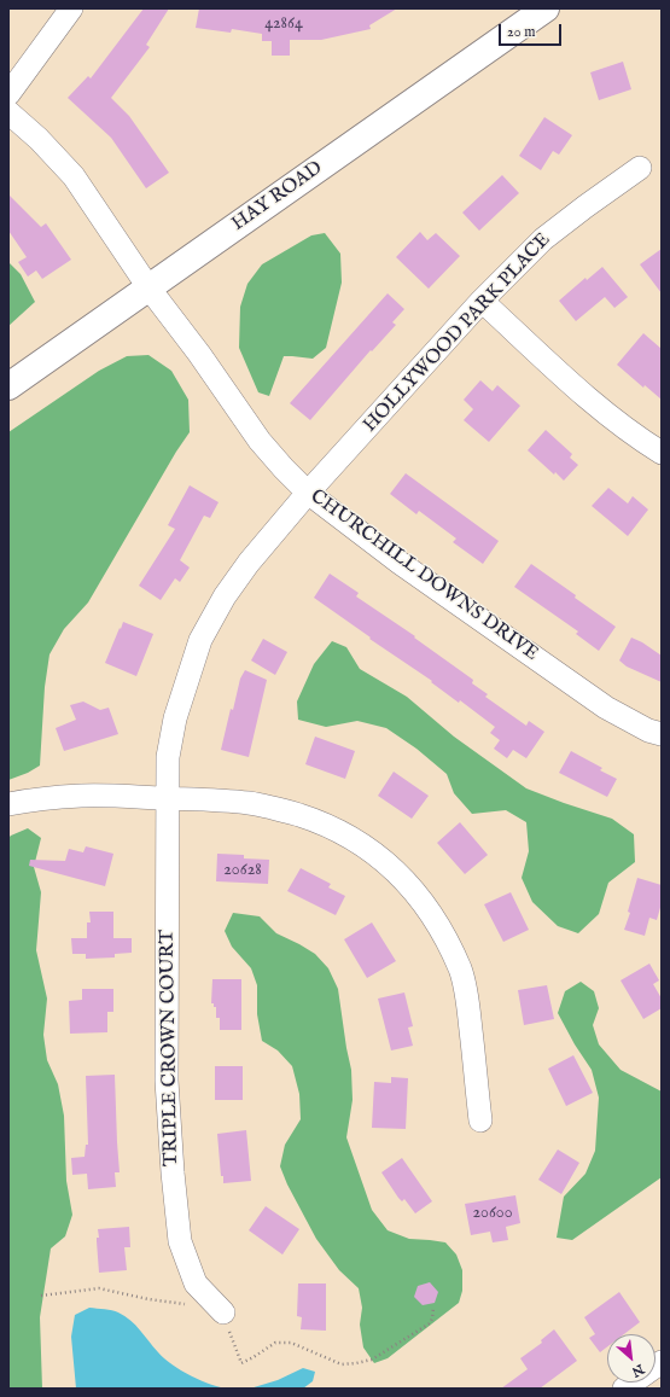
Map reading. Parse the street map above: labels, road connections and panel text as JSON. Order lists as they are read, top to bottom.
{
  "streets": {
    "street": [
      "HAY ROAD",
      "HOLLYWOOD PARK PLACE",
      "CHURCHILL DOWNS DRIVE",
      "TRIPLE CROWN COURT"
    ]
  },
  "crossings": [
    ["HAY ROAD", "CHURCHILL DOWNS DRIVE"],
    ["HOLLYWOOD PARK PLACE", "CHURCHILL DOWNS DRIVE"],
    ["HOLLYWOOD PARK PLACE", "TRIPLE CROWN COURT"]
  ],
  "house_numbers": ["42864", "20628", "20600"],
  "scale_bar": "20 m",
  "north": "bottom right"
}
